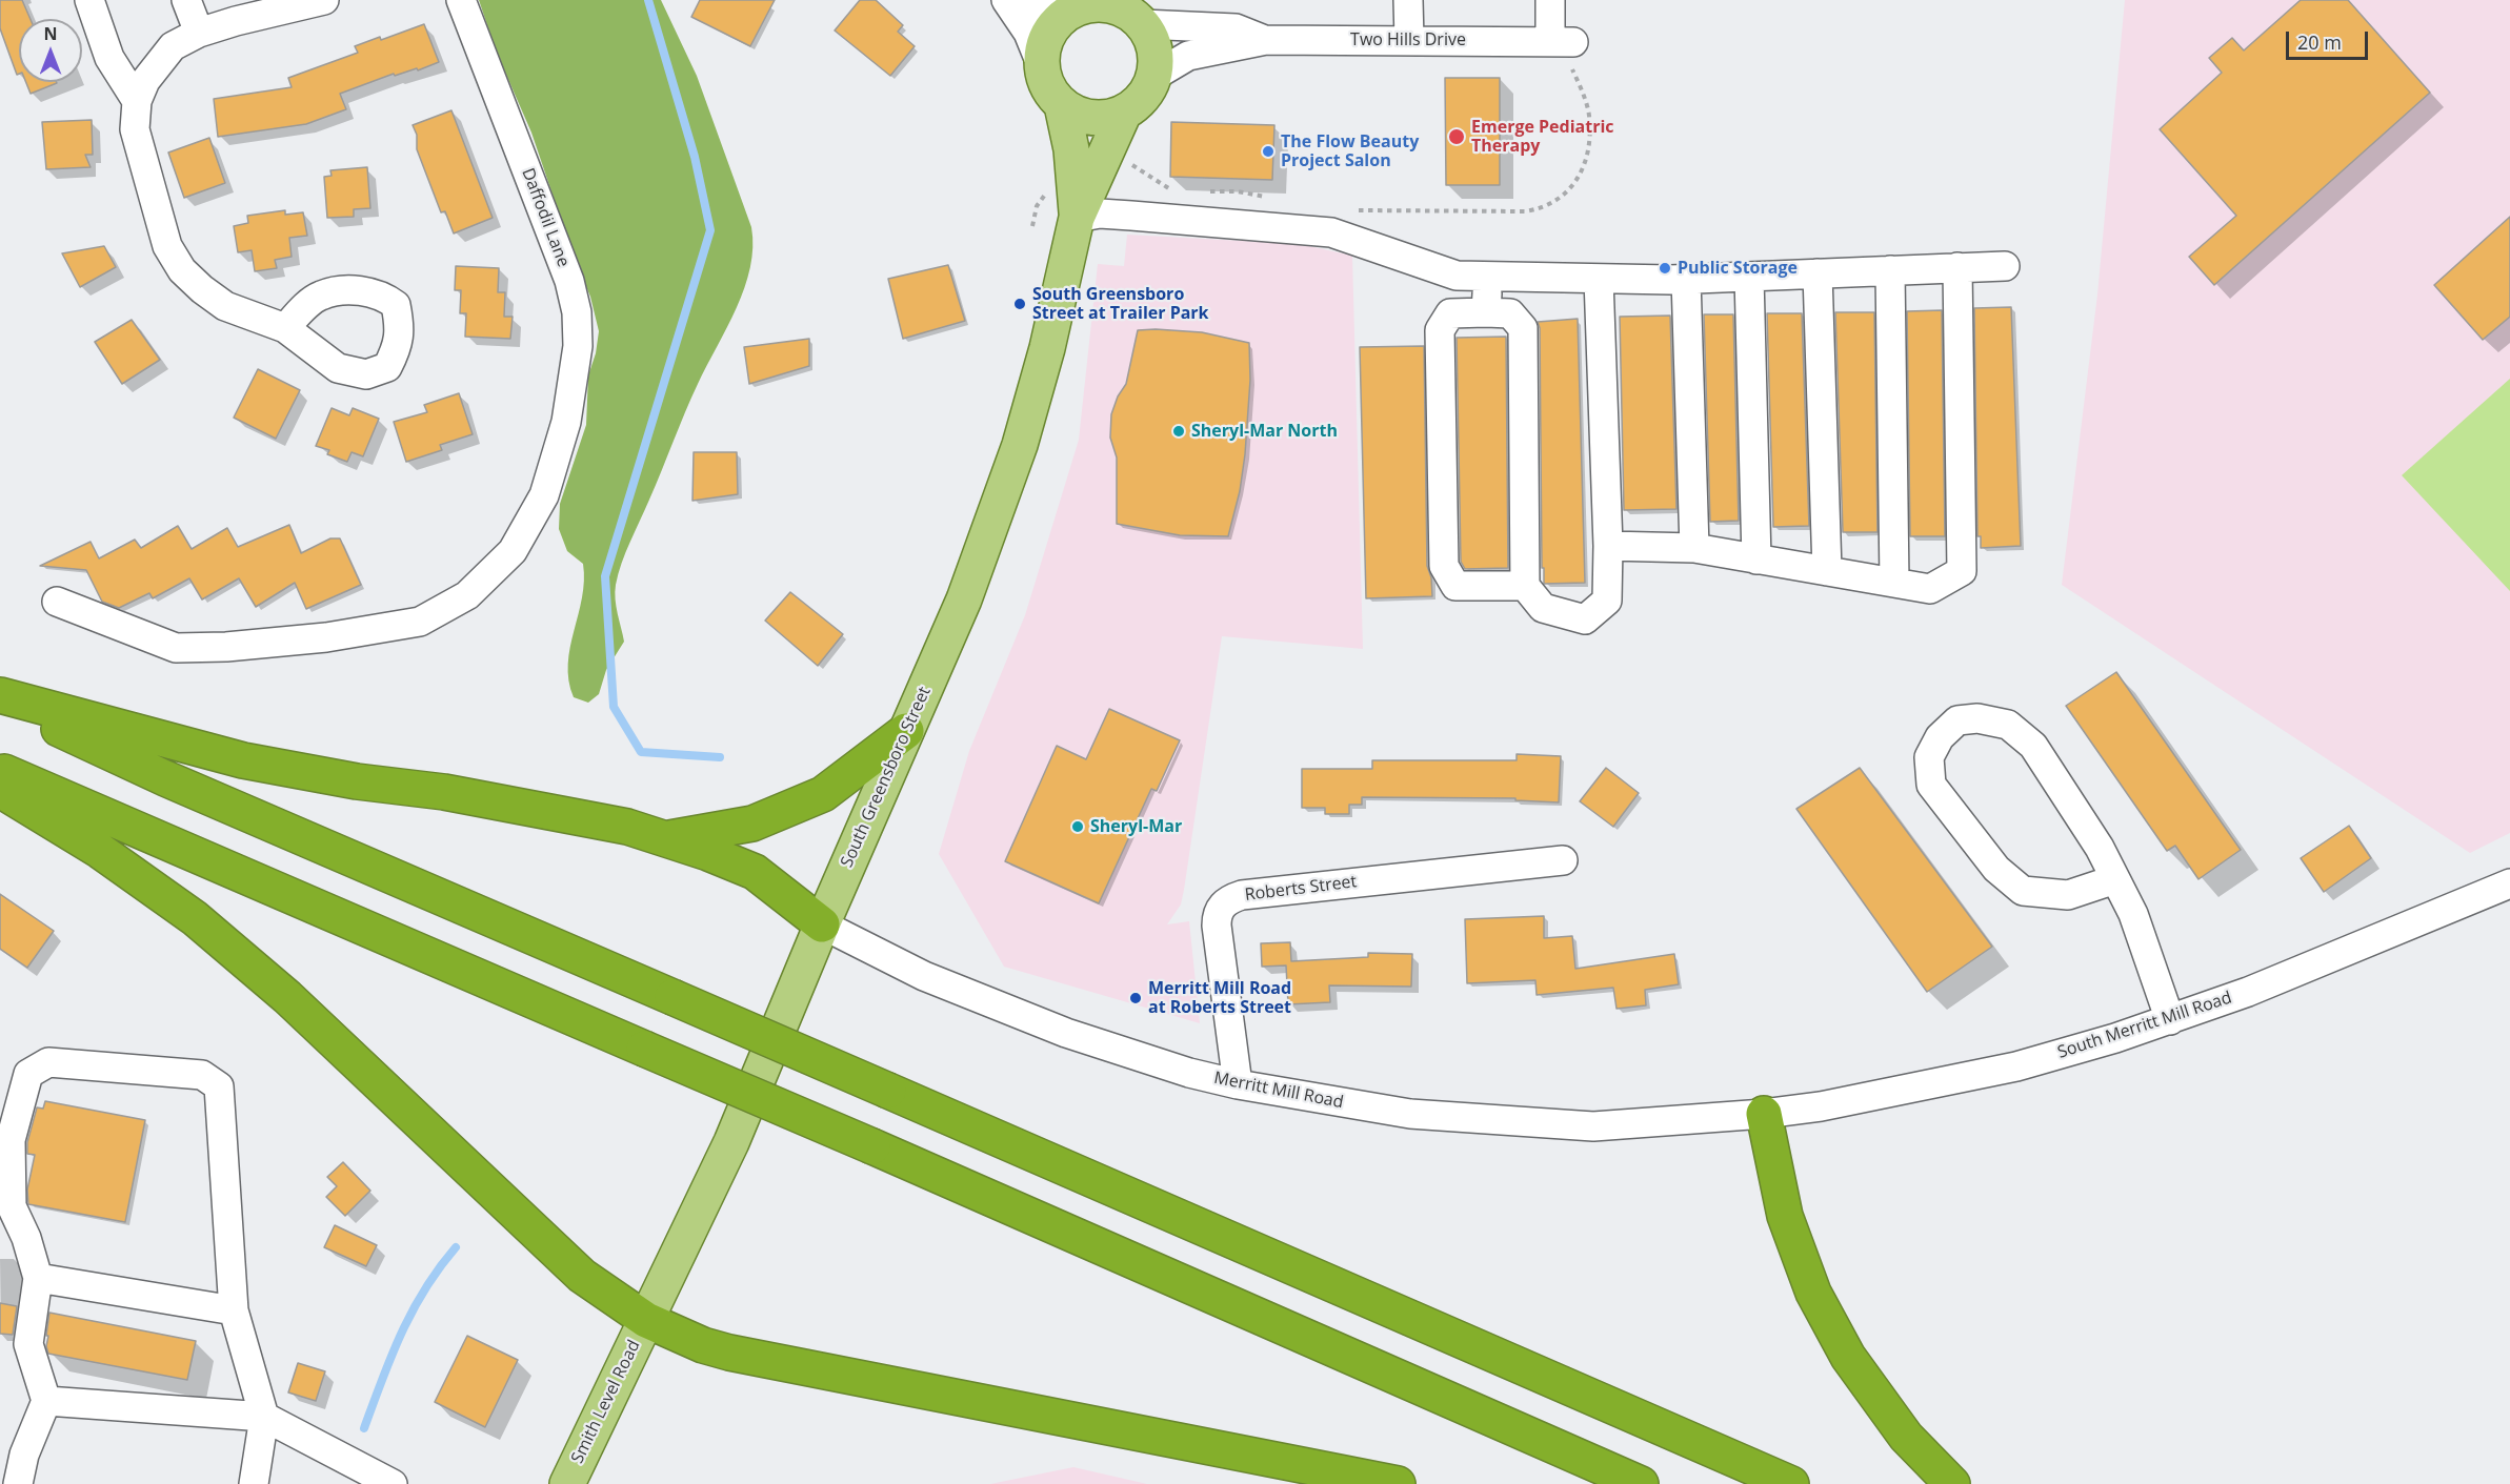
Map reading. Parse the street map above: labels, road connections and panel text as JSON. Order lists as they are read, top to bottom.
{
  "streets": {
    "main road": ["South Greensboro Street", "Smith Level Road"],
    "street": [
      "Two Hills Drive",
      "Daffodil Lane",
      "Roberts Street",
      "South Merritt Mill Road",
      "Merritt Mill Road"
    ]
  },
  "crossings": [
    ["Two Hills Drive", "South Greensboro Street"],
    ["South Greensboro Street", "Merritt Mill Road"],
    ["South Greensboro Street", "Smith Level Road"],
    ["Roberts Street", "Merritt Mill Road"],
    ["South Merritt Mill Road", "Merritt Mill Road"]
  ],
  "places": [
    "Emerge Pediatric Therapy",
    "The Flow Beauty Project Salon",
    "Public Storage",
    "South Greensboro Street at Trailer Park",
    "Sheryl-Mar North",
    "Sheryl-Mar",
    "Merritt Mill Road at Roberts Street"
  ],
  "scale_bar": "20 m",
  "north": "top"
}
